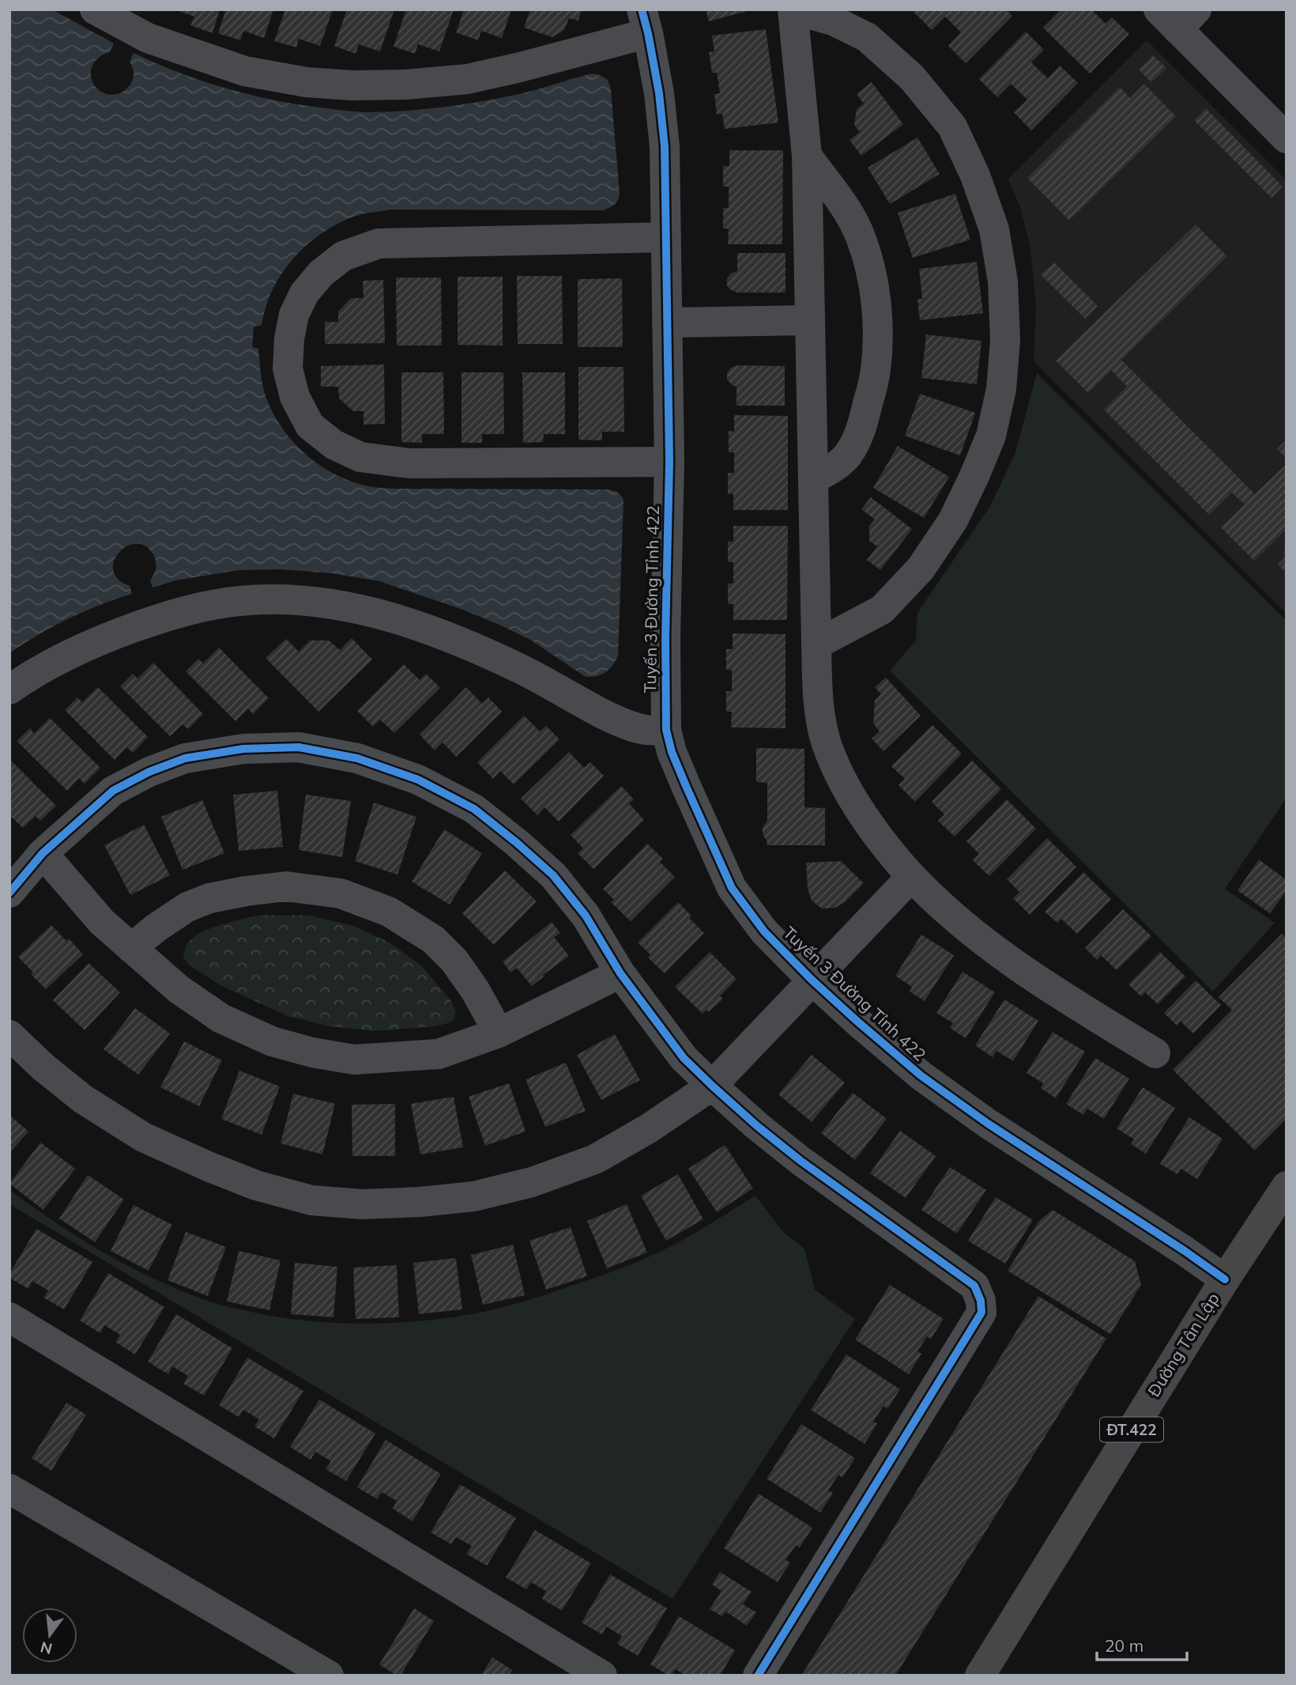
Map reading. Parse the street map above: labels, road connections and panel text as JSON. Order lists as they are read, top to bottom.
{
  "streets": {
    "main road": ["Đường Tân Lập", "ĐT.422"],
    "street": ["Tuyến 3 Đường Tỉnh 422"]
  },
  "crossings": [
    ["Tuyến 3 Đường Tỉnh 422", "Đường Tân Lập"]
  ],
  "scale_bar": "20 m",
  "north": "bottom"
}
